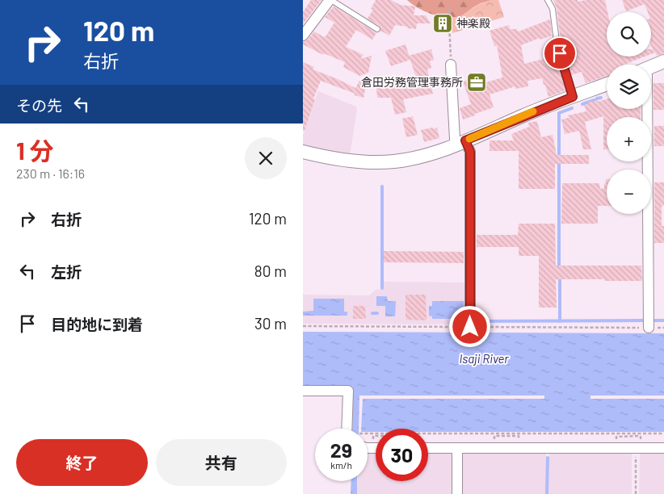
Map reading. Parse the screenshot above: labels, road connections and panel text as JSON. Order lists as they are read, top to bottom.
{
  "water": ["Isaji River"],
  "places": {
    "building": ["神楽殿"],
    "office": ["倉田労務管理事務所"]
  },
  "page": {
    "turn": ["120 m", "右折"],
    "map_buttons": ["+", "−"],
    "then": "その先",
    "heading": ["1 分", "230 m · 16:16"],
    "list": [
      {
        "name": "右折",
        "value": "120 m"
      },
      {
        "name": "左折",
        "value": "80 m"
      },
      {
        "name": "目的地に到着",
        "value": "30 m"
      }
    ],
    "speed": "29 km/h",
    "limit": "30",
    "buttons": ["終了", "共有"]
  }
}
